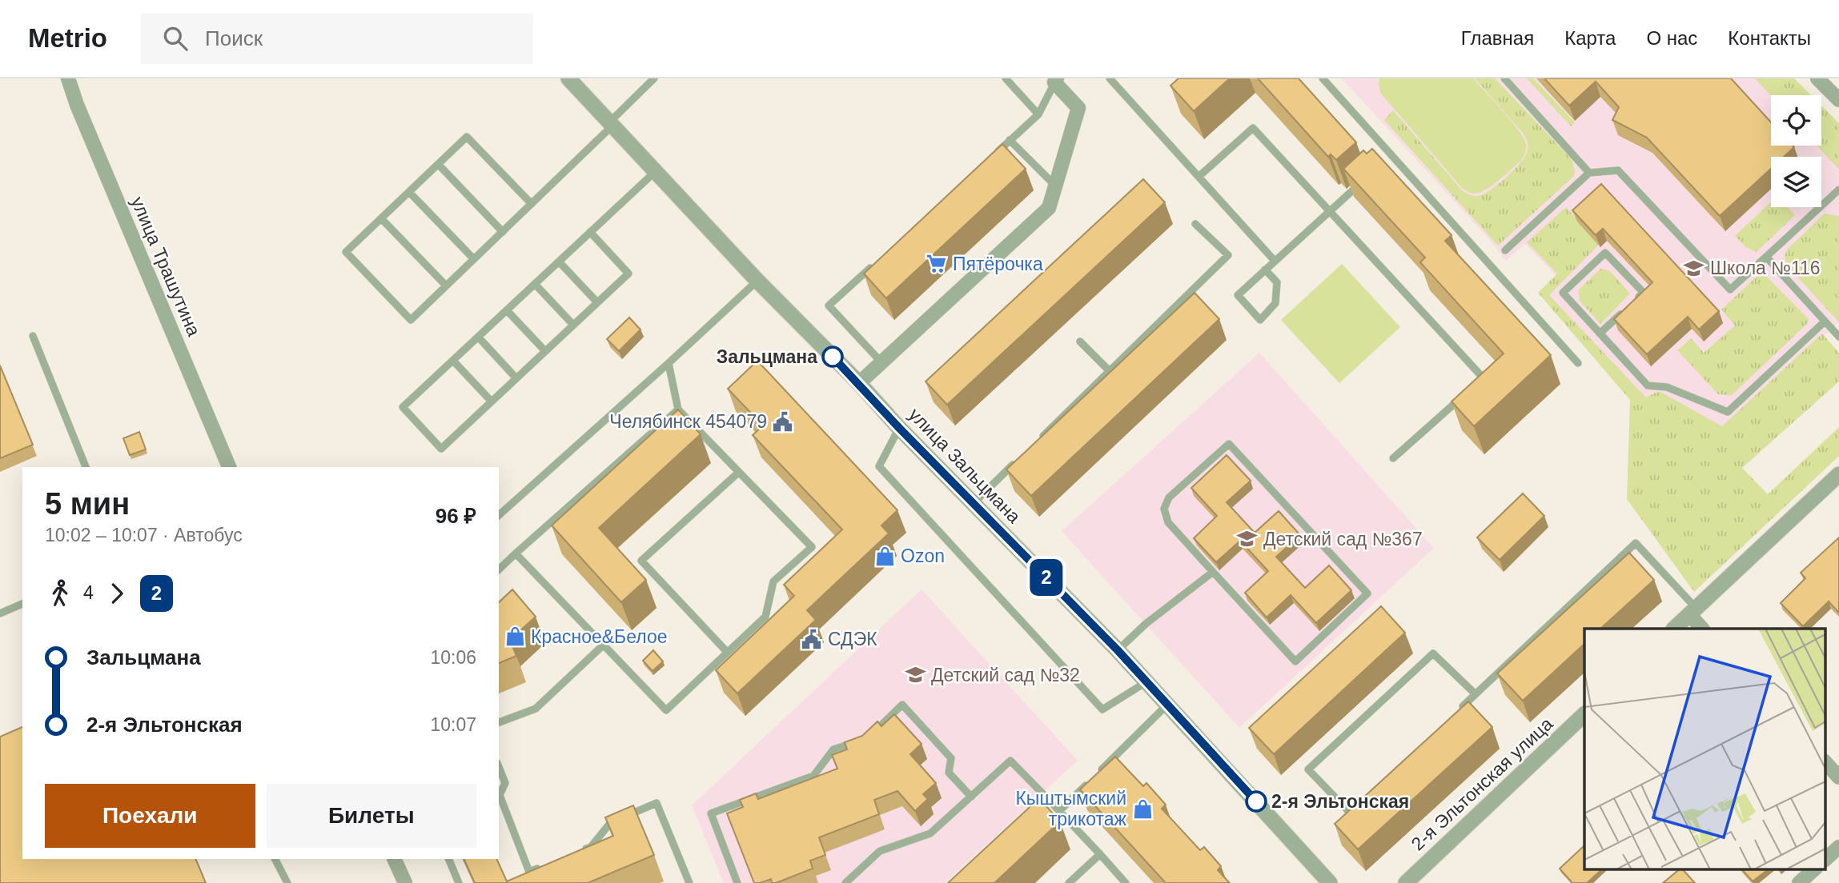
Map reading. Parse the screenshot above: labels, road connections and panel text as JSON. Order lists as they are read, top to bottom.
{
  "streets": {
    "street": ["улица Трашутина", "улица Зальцмана", "2-я Эльтонская улица"]
  },
  "places": {
    "supermarket": ["Пятёрочка"],
    "school or university": ["Школа №116", "Детский сад №367", "Детский сад №32"],
    "other": ["Зальцмана", "2-я Эльтонская"],
    "public building": ["Челябинск 454079", "СДЭК"],
    "shop": ["Ozon", "Красное&Белое", "Кыштымский трикотаж"]
  },
  "lines": ["bus line 2"],
  "page": {
    "header": "Metrio",
    "search": "Поиск",
    "nav": [
      "Главная",
      "Карта",
      "О нас",
      "Контакты"
    ],
    "on_map": "2",
    "heading": ["5 мин", "10:02 – 10:07 · Автобус", "96 ₽"],
    "legs": ["4", "2"],
    "list": [
      {
        "name": "Зальцмана",
        "value": "10:06"
      },
      {
        "name": "2-я Эльтонская",
        "value": "10:07"
      }
    ],
    "buttons": ["Поехали", "Билеты"]
  }
}
